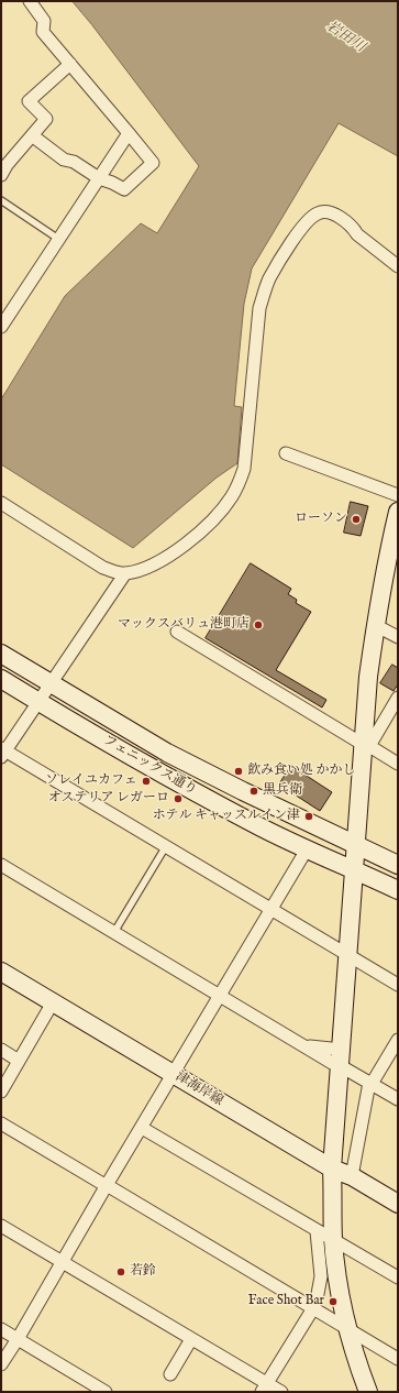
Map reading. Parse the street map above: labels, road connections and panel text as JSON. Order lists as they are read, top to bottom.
{
  "streets": {
    "street": ["フェニックス通り", "津海岸線"]
  },
  "water": ["岩田川"],
  "places": [
    "ローソン",
    "マックスバリュ港町店",
    "飲み食い処 かかし",
    "ソレイユカフェ",
    "黒兵衛",
    "オステリア レガーロ",
    "ホテル キャッスルイン津",
    "若鈴",
    "Face Shot Bar"
  ]
}
